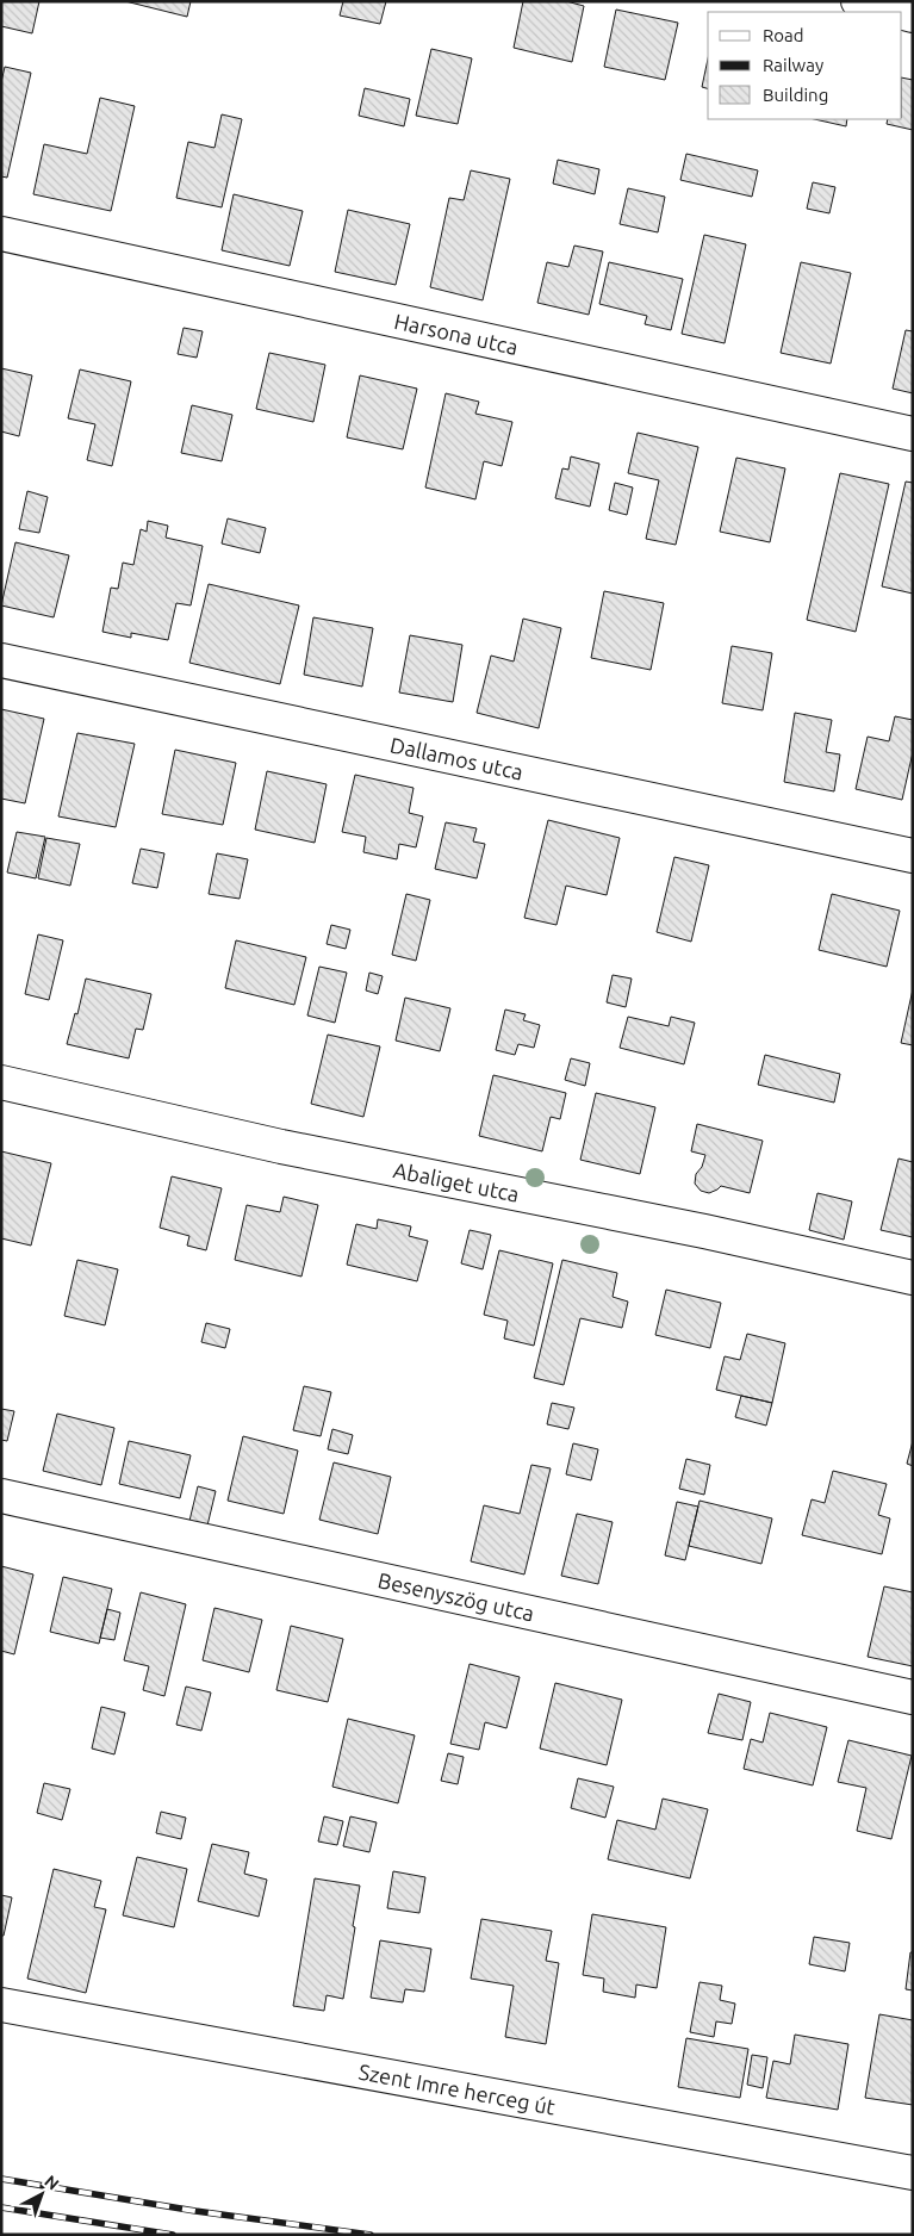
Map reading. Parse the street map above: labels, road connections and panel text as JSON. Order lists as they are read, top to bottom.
{
  "streets": {
    "street": [
      "Harsona utca",
      "Dallamos utca",
      "Abaliget utca",
      "Besenyszög utca",
      "Szent Imre herceg út"
    ]
  },
  "legend": ["Road", "Railway", "Building"],
  "north": "top right"
}
